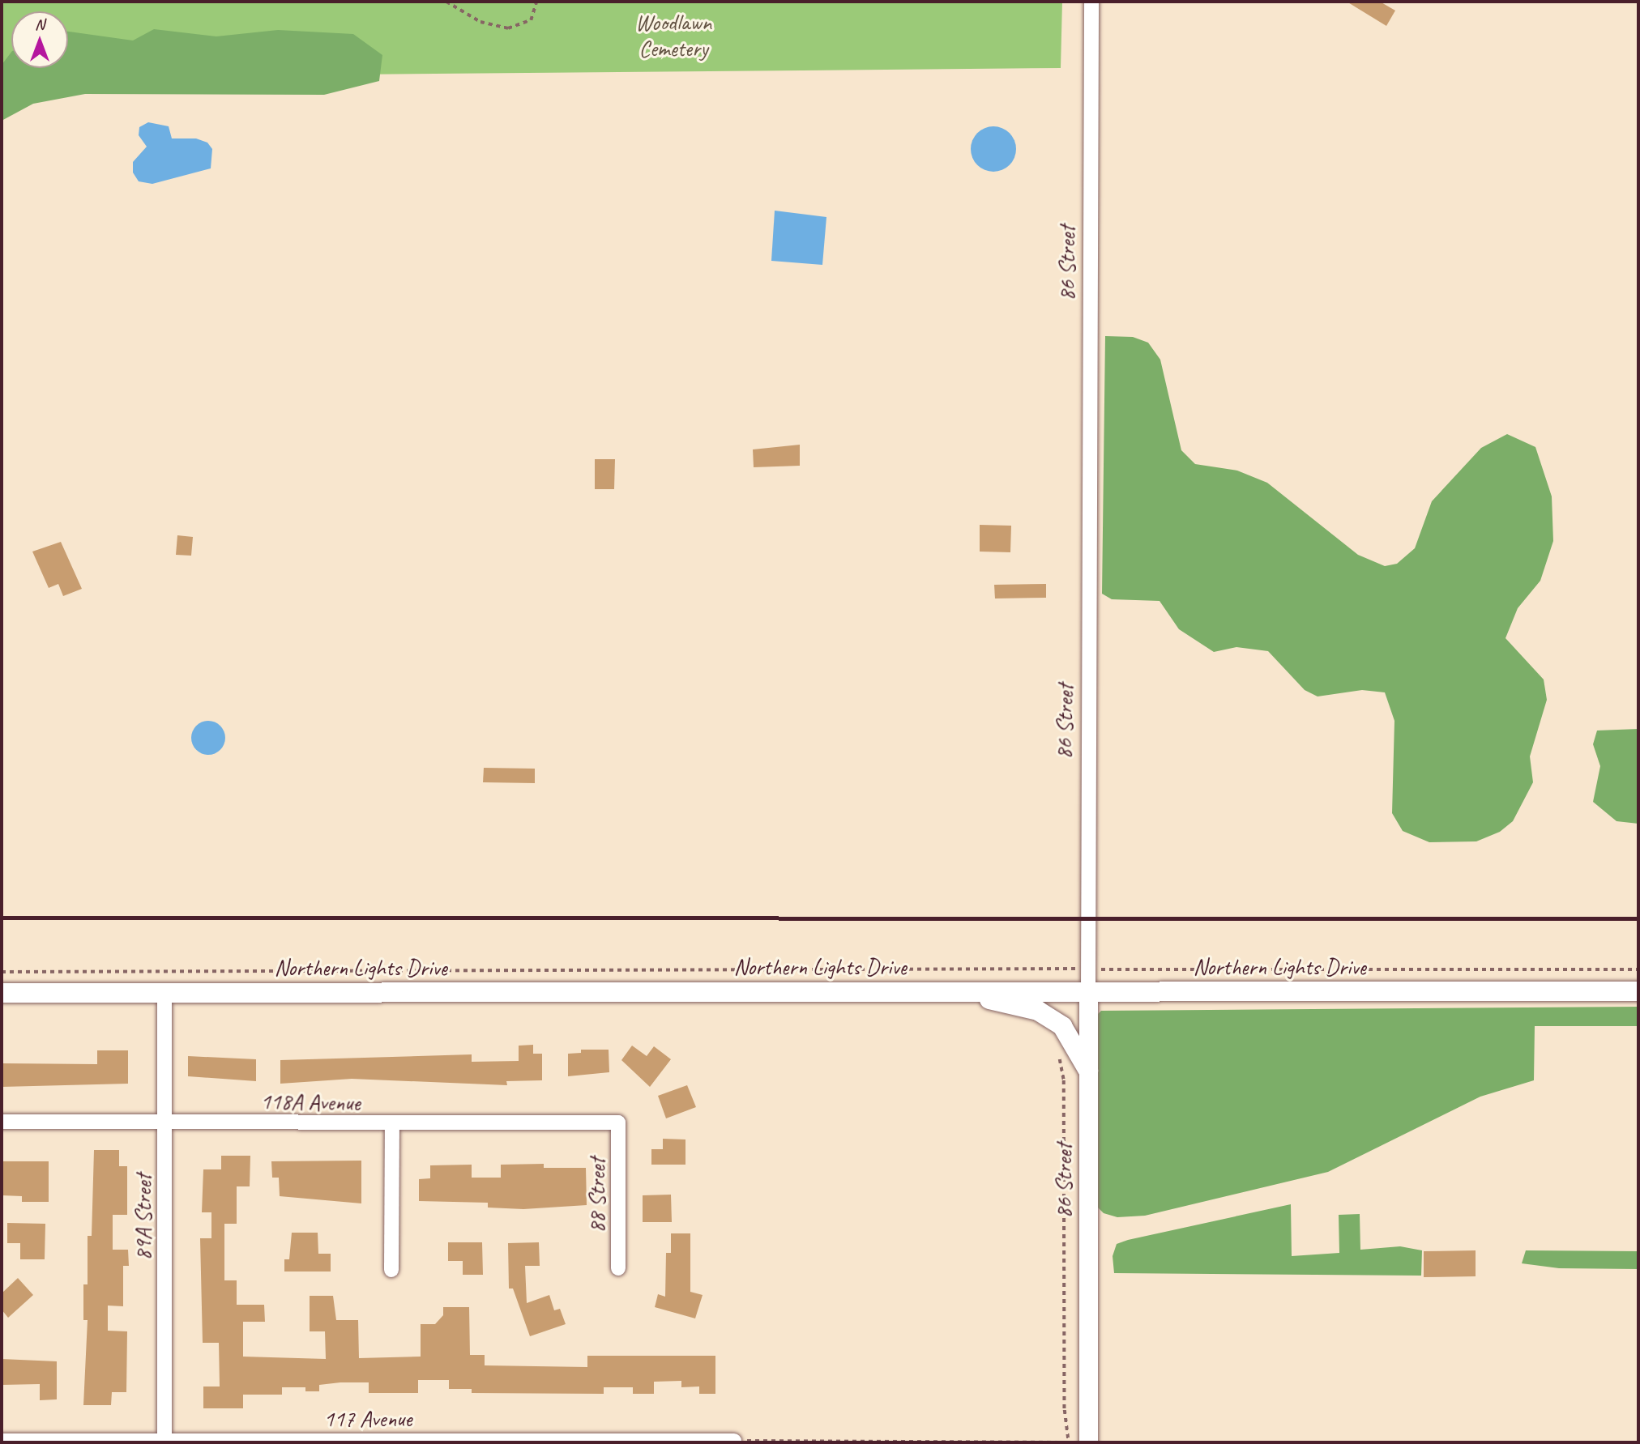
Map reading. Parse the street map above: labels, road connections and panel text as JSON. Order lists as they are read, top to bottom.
{
  "streets": {
    "main road": ["Northern Lights Drive"],
    "street": [
      "86 Street",
      "118A Avenue",
      "88 Street",
      "89A Street",
      "117 Avenue"
    ]
  },
  "crossings": [
    ["86 Street", "Northern Lights Drive"],
    ["Northern Lights Drive", "89A Street"],
    ["118A Avenue", "88 Street"],
    ["118A Avenue", "89A Street"],
    ["89A Street", "117 Avenue"]
  ],
  "parks": ["Woodlawn Cemetery"],
  "north": "top"
}
